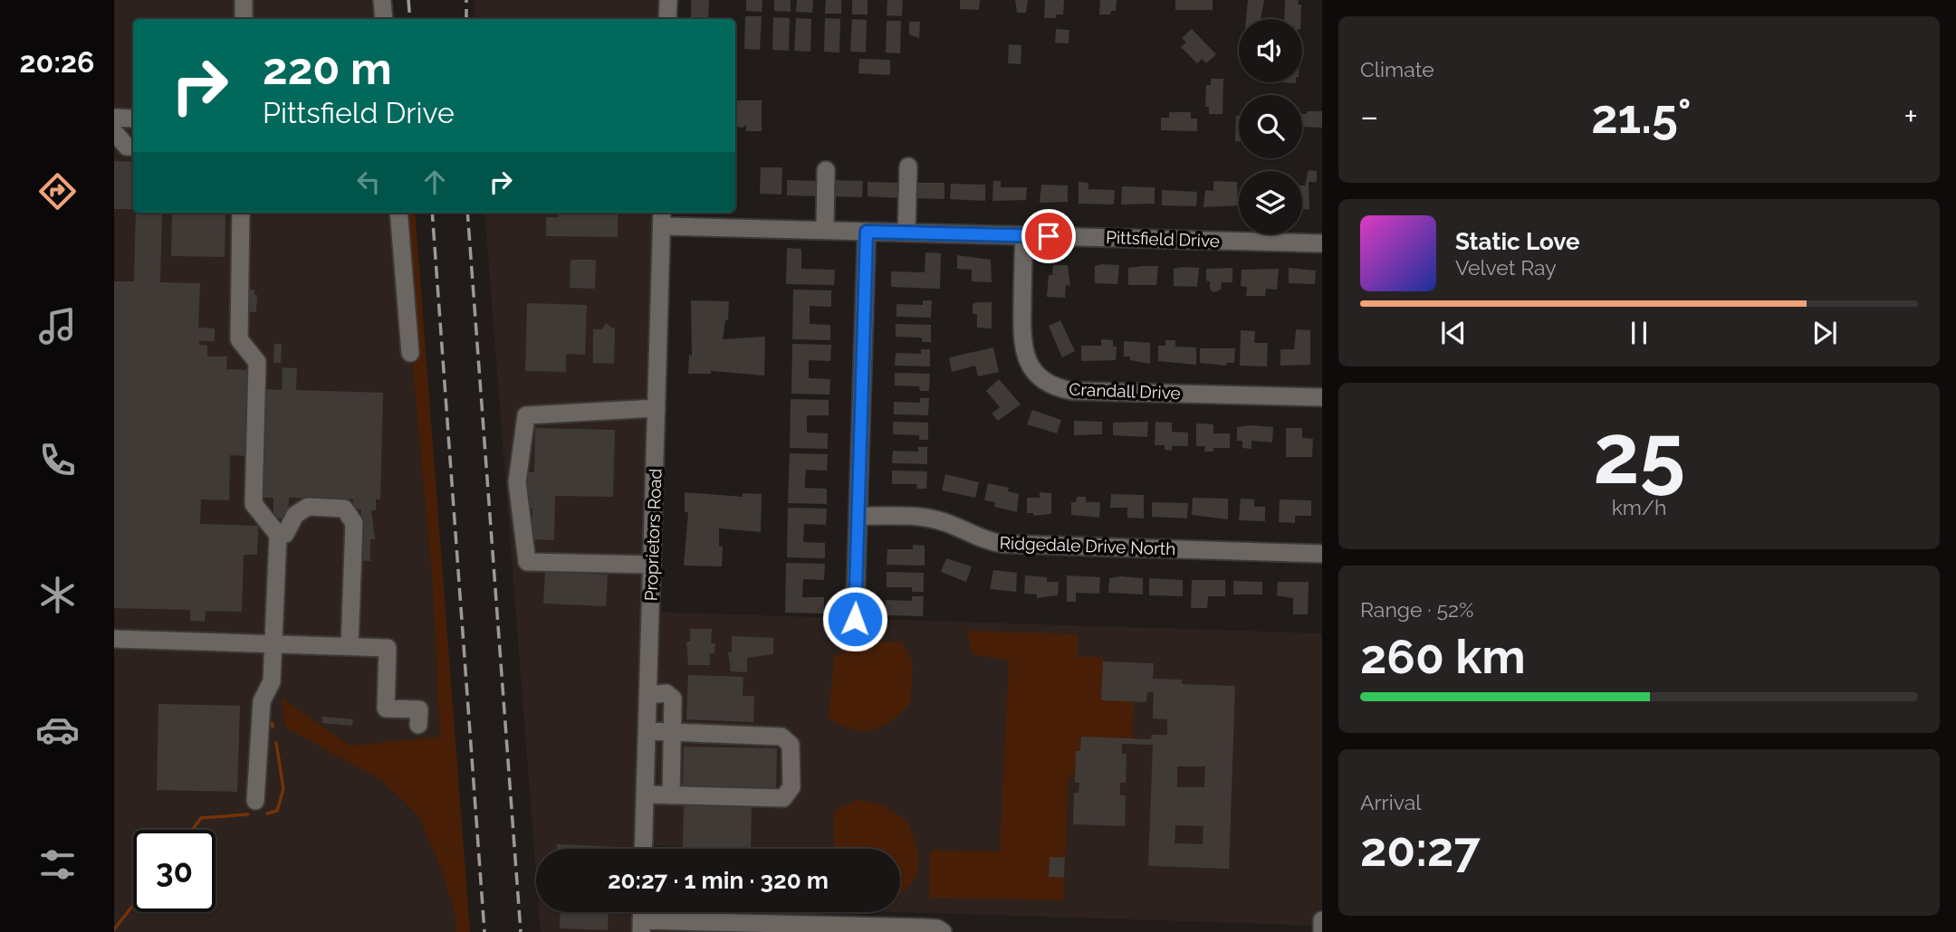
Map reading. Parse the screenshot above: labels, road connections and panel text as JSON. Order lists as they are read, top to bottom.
{
  "streets": {
    "street": [
      "Pittsfield Drive",
      "Crandall Drive",
      "Proprietors Road",
      "Ridgedale Drive North"
    ]
  },
  "crossings": [
    ["Pittsfield Drive", "Crandall Drive"],
    ["Pittsfield Drive", "Proprietors Road"]
  ],
  "page": {
    "tabs": "20:26",
    "tile": [
      "Climate",
      ["25", "km/h"],
      ["Range · 52%", "260 km"],
      ["Arrival", "20:27"]
    ],
    "turn": ["220 m", "Pittsfield Drive"],
    "heat": ["−", "21.5°", "+"],
    "song": ["Static Love", "Velvet Ray"],
    "limit": "30",
    "trip": "20:27 · 1 min · 320 m"
  }
}
